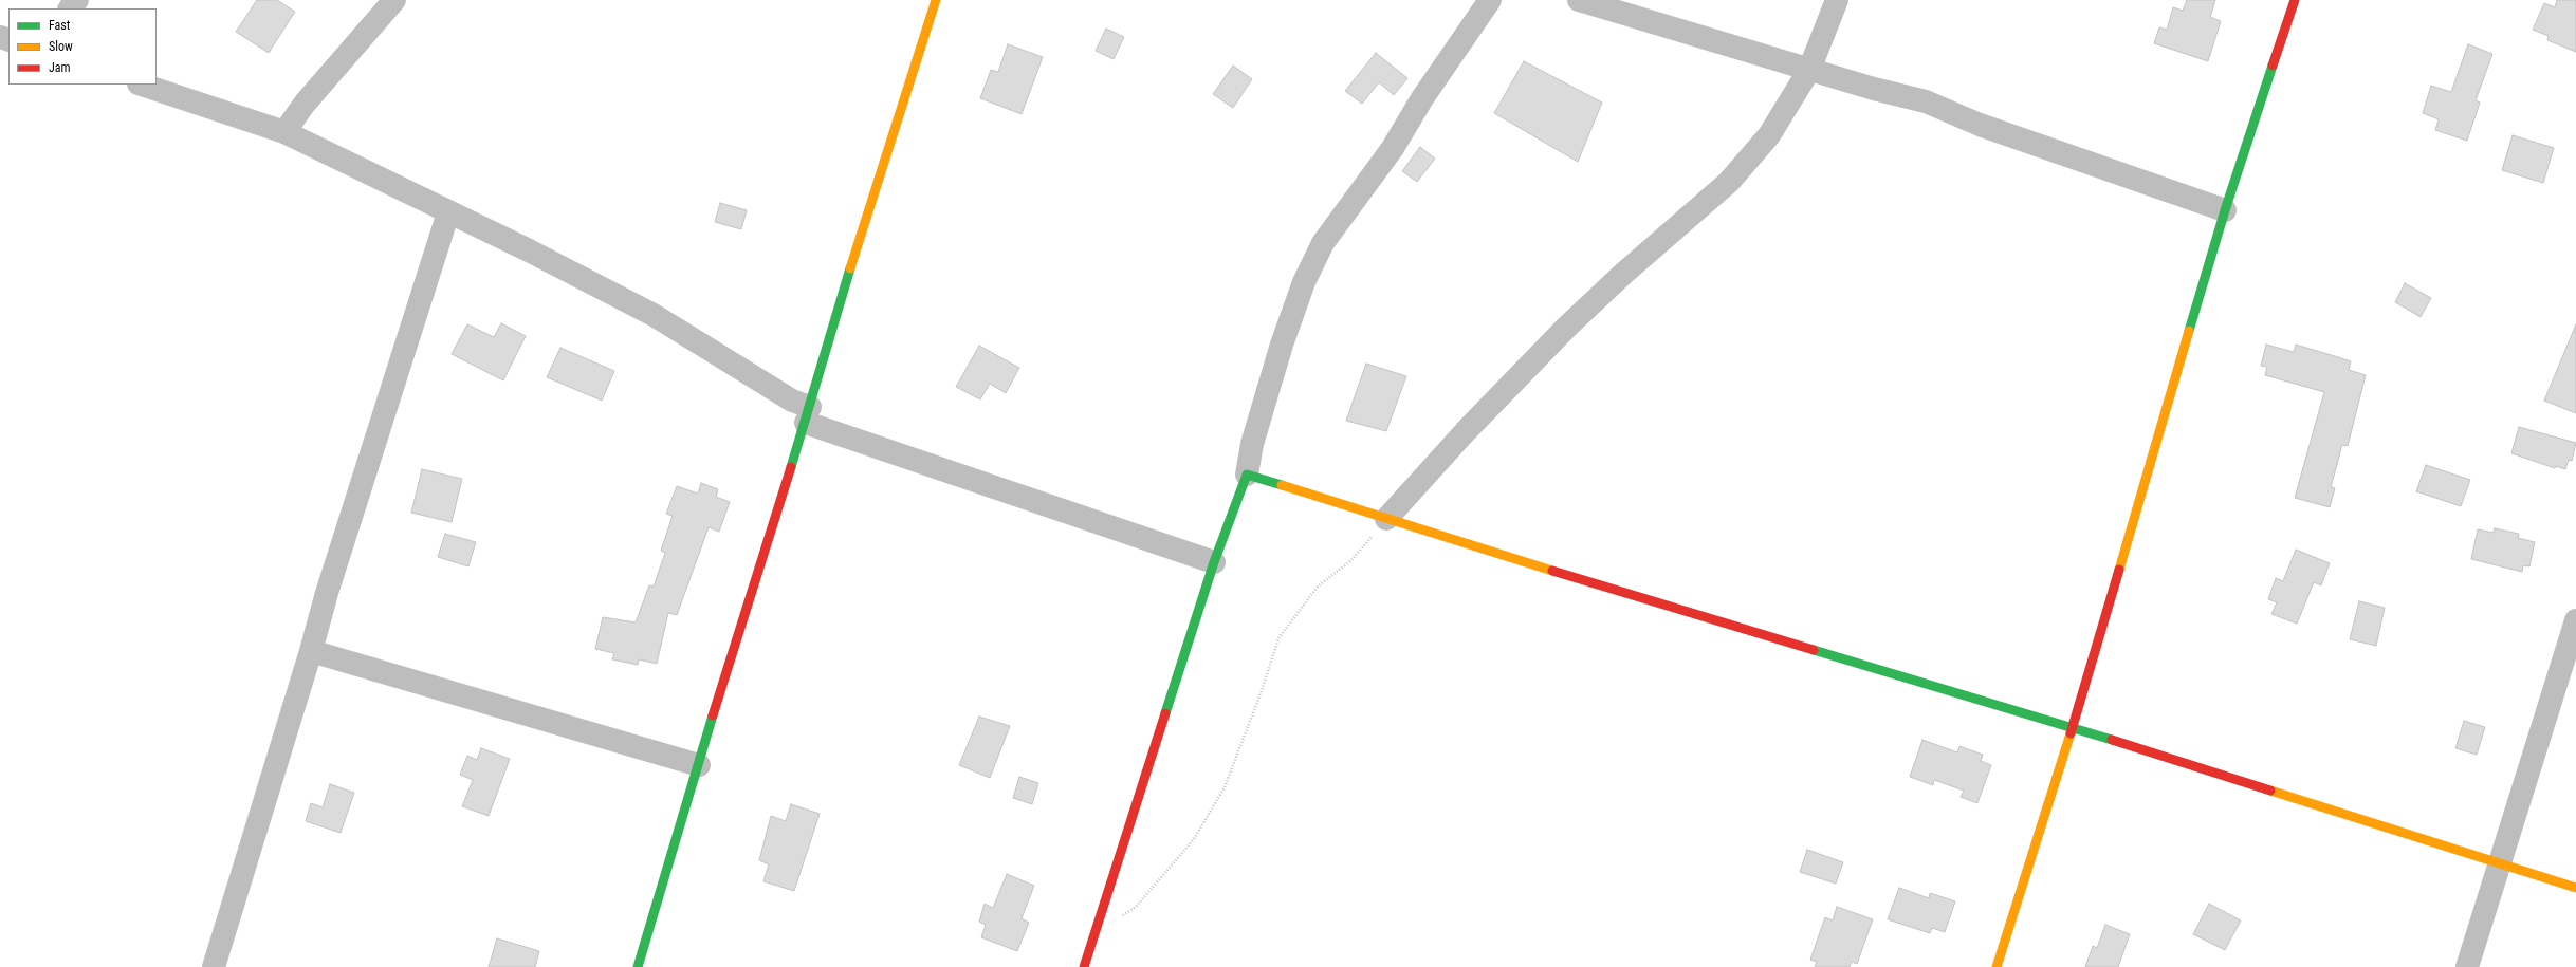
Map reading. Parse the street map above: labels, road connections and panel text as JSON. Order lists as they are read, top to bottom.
{
  "legend": ["Fast", "Slow", "Jam"]
}
